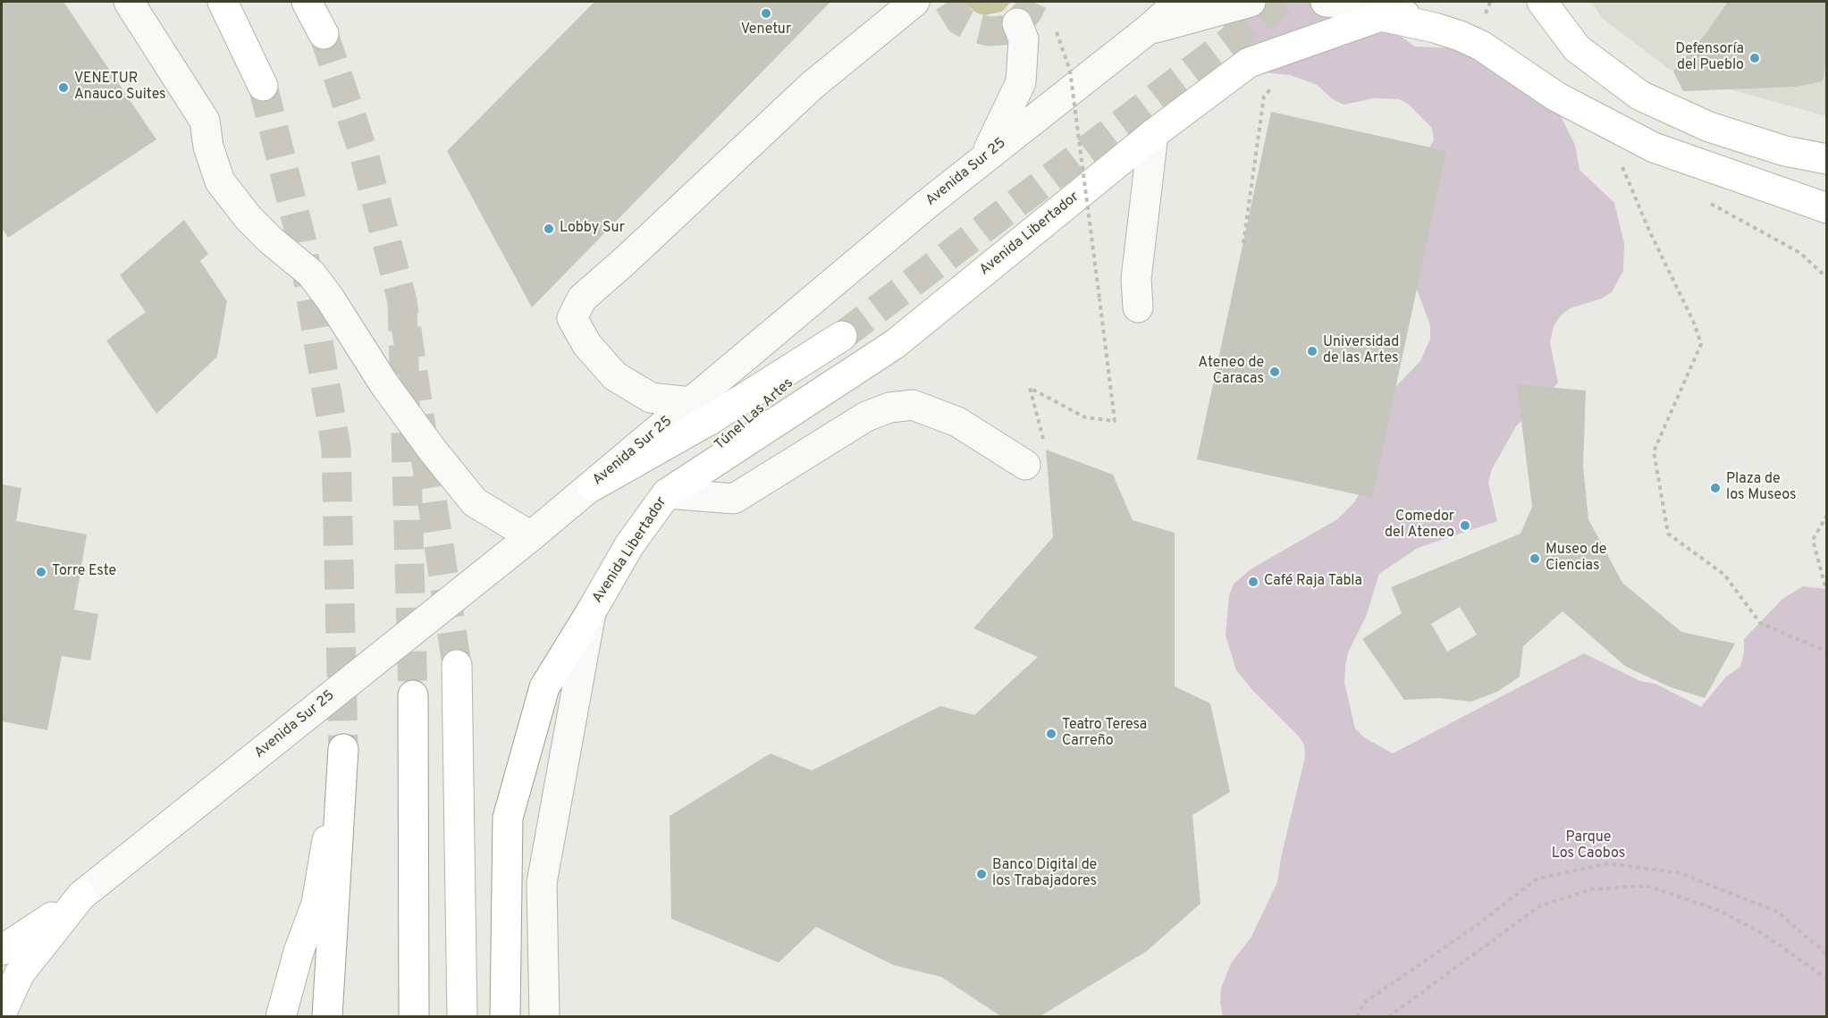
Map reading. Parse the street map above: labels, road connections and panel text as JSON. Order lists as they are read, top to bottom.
{
  "streets": {
    "main road": ["Avenida Libertador", "Túnel Las Artes"],
    "street": ["Avenida Sur 25"]
  },
  "crossings": [
    ["Avenida Sur 25", "Túnel Las Artes"],
    ["Avenida Libertador", "Túnel Las Artes"]
  ],
  "parks": ["Parque Los Caobos"],
  "places": [
    "Venetur",
    "Defensoría del Pueblo",
    "VENETUR Anauco Suites",
    "Lobby Sur",
    "Universidad de las Artes",
    "Ateneo de Caracas",
    "Plaza de los Museos",
    "Comedor del Ateneo",
    "Museo de Ciencias",
    "Torre Este",
    "Café Raja Tabla",
    "Teatro Teresa Carreño",
    "Banco Digital de los Trabajadores"
  ]
}
